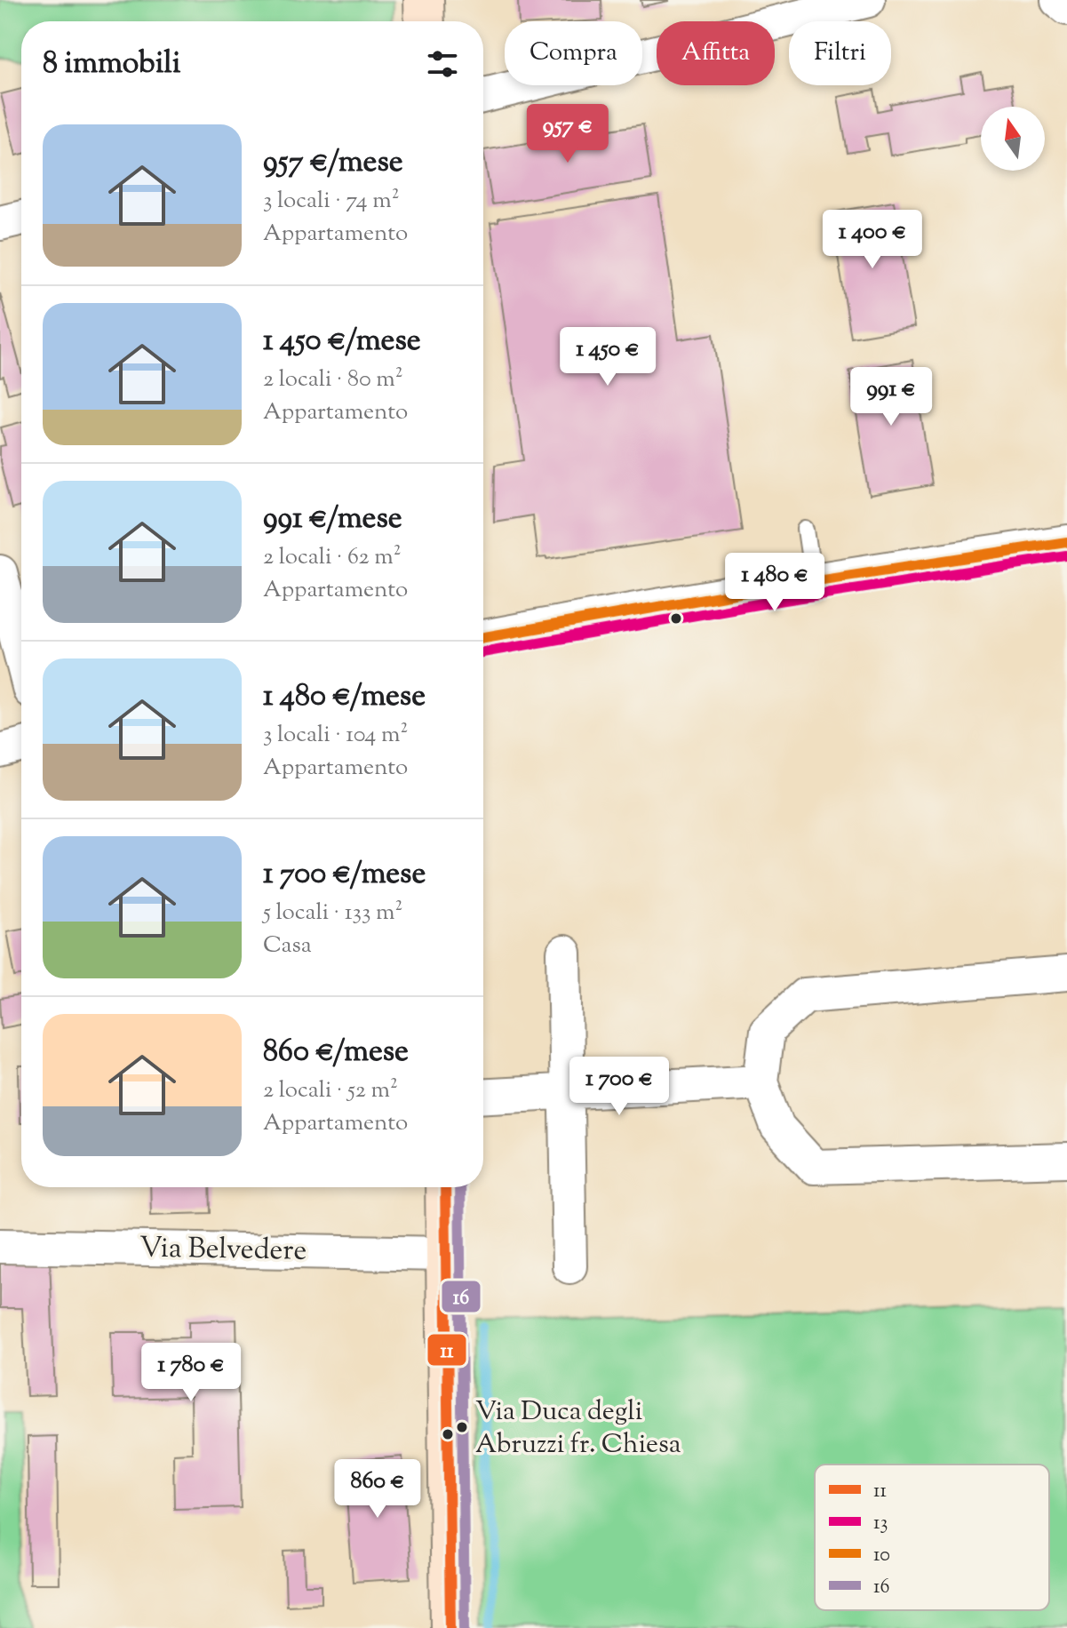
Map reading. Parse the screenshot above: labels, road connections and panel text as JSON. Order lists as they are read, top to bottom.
{
  "streets": {
    "street": ["Via Belvedere"]
  },
  "places": ["Via Duca degli Abruzzi fr. Chiesa"],
  "lines": [
    "transit line 10",
    "transit line 13",
    "transit line 11",
    "transit line 16"
  ],
  "legend": [
    "11",
    "13",
    "10",
    "16"
  ],
  "north": "top",
  "page": {
    "chip": ["Compra", "Affitta", "Filtri"],
    "heading": "8 immobili",
    "price": [
      "957 €",
      "1 400 €",
      "1 450 €",
      "991 €",
      "1 480 €",
      "1 700 €",
      "1 780 €",
      "860 €"
    ],
    "list": [
      {
        "name": "957 €/mese",
        "note": "3 locali · 74 m² · Appartamento"
      },
      {
        "name": "1 450 €/mese",
        "note": "2 locali · 80 m² · Appartamento"
      },
      {
        "name": "991 €/mese",
        "note": "2 locali · 62 m² · Appartamento"
      },
      {
        "name": "1 480 €/mese",
        "note": "3 locali · 104 m² · Appartamento"
      },
      {
        "name": "1 700 €/mese",
        "note": "5 locali · 133 m² · Casa"
      },
      {
        "name": "860 €/mese",
        "note": "2 locali · 52 m² · Appartamento"
      }
    ]
  }
}
